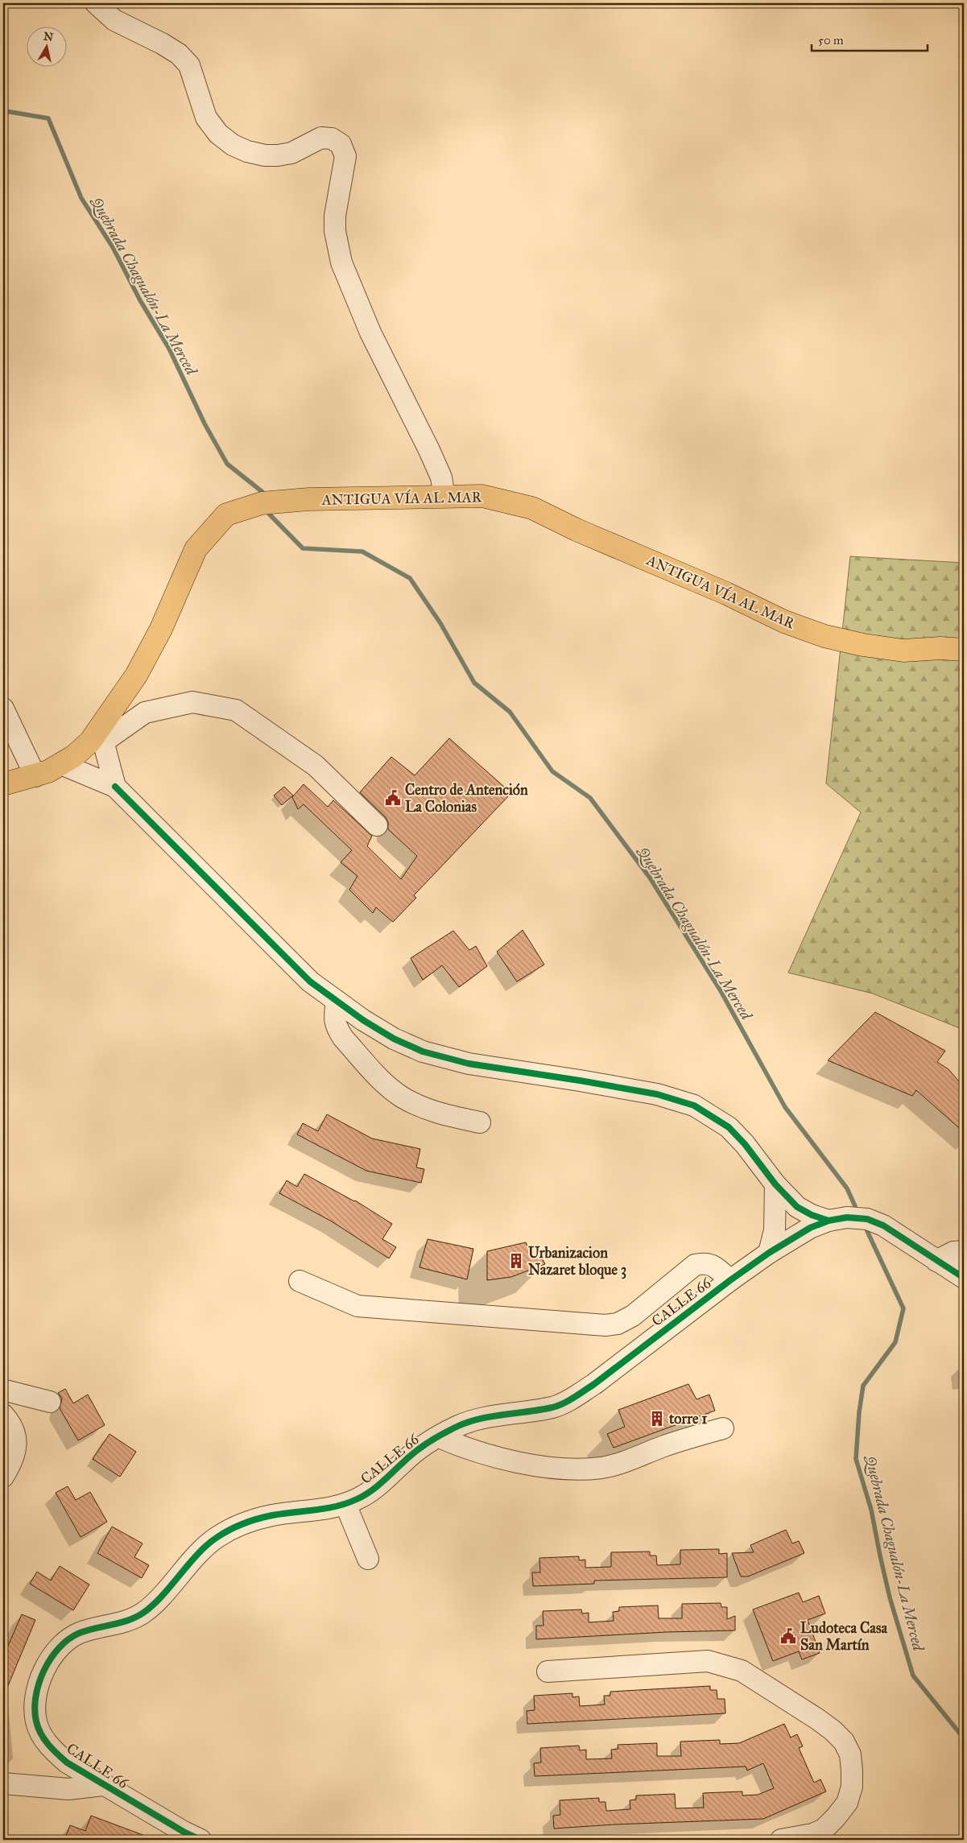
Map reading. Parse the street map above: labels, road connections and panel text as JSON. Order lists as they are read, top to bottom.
{
  "streets": {
    "main road": ["ANTIGUA VÍA AL MAR"],
    "street": ["CALLE 66"]
  },
  "water": ["Quebrada Chagualón-La Merced"],
  "places": {
    "public building": ["Centro de Antención La Colonias", "Ludoteca Casa San Martín"],
    "building": ["Urbanizacion Nazaret bloque 3", "torre 1"]
  },
  "scale_bar": "50 m",
  "north": "top"
}
